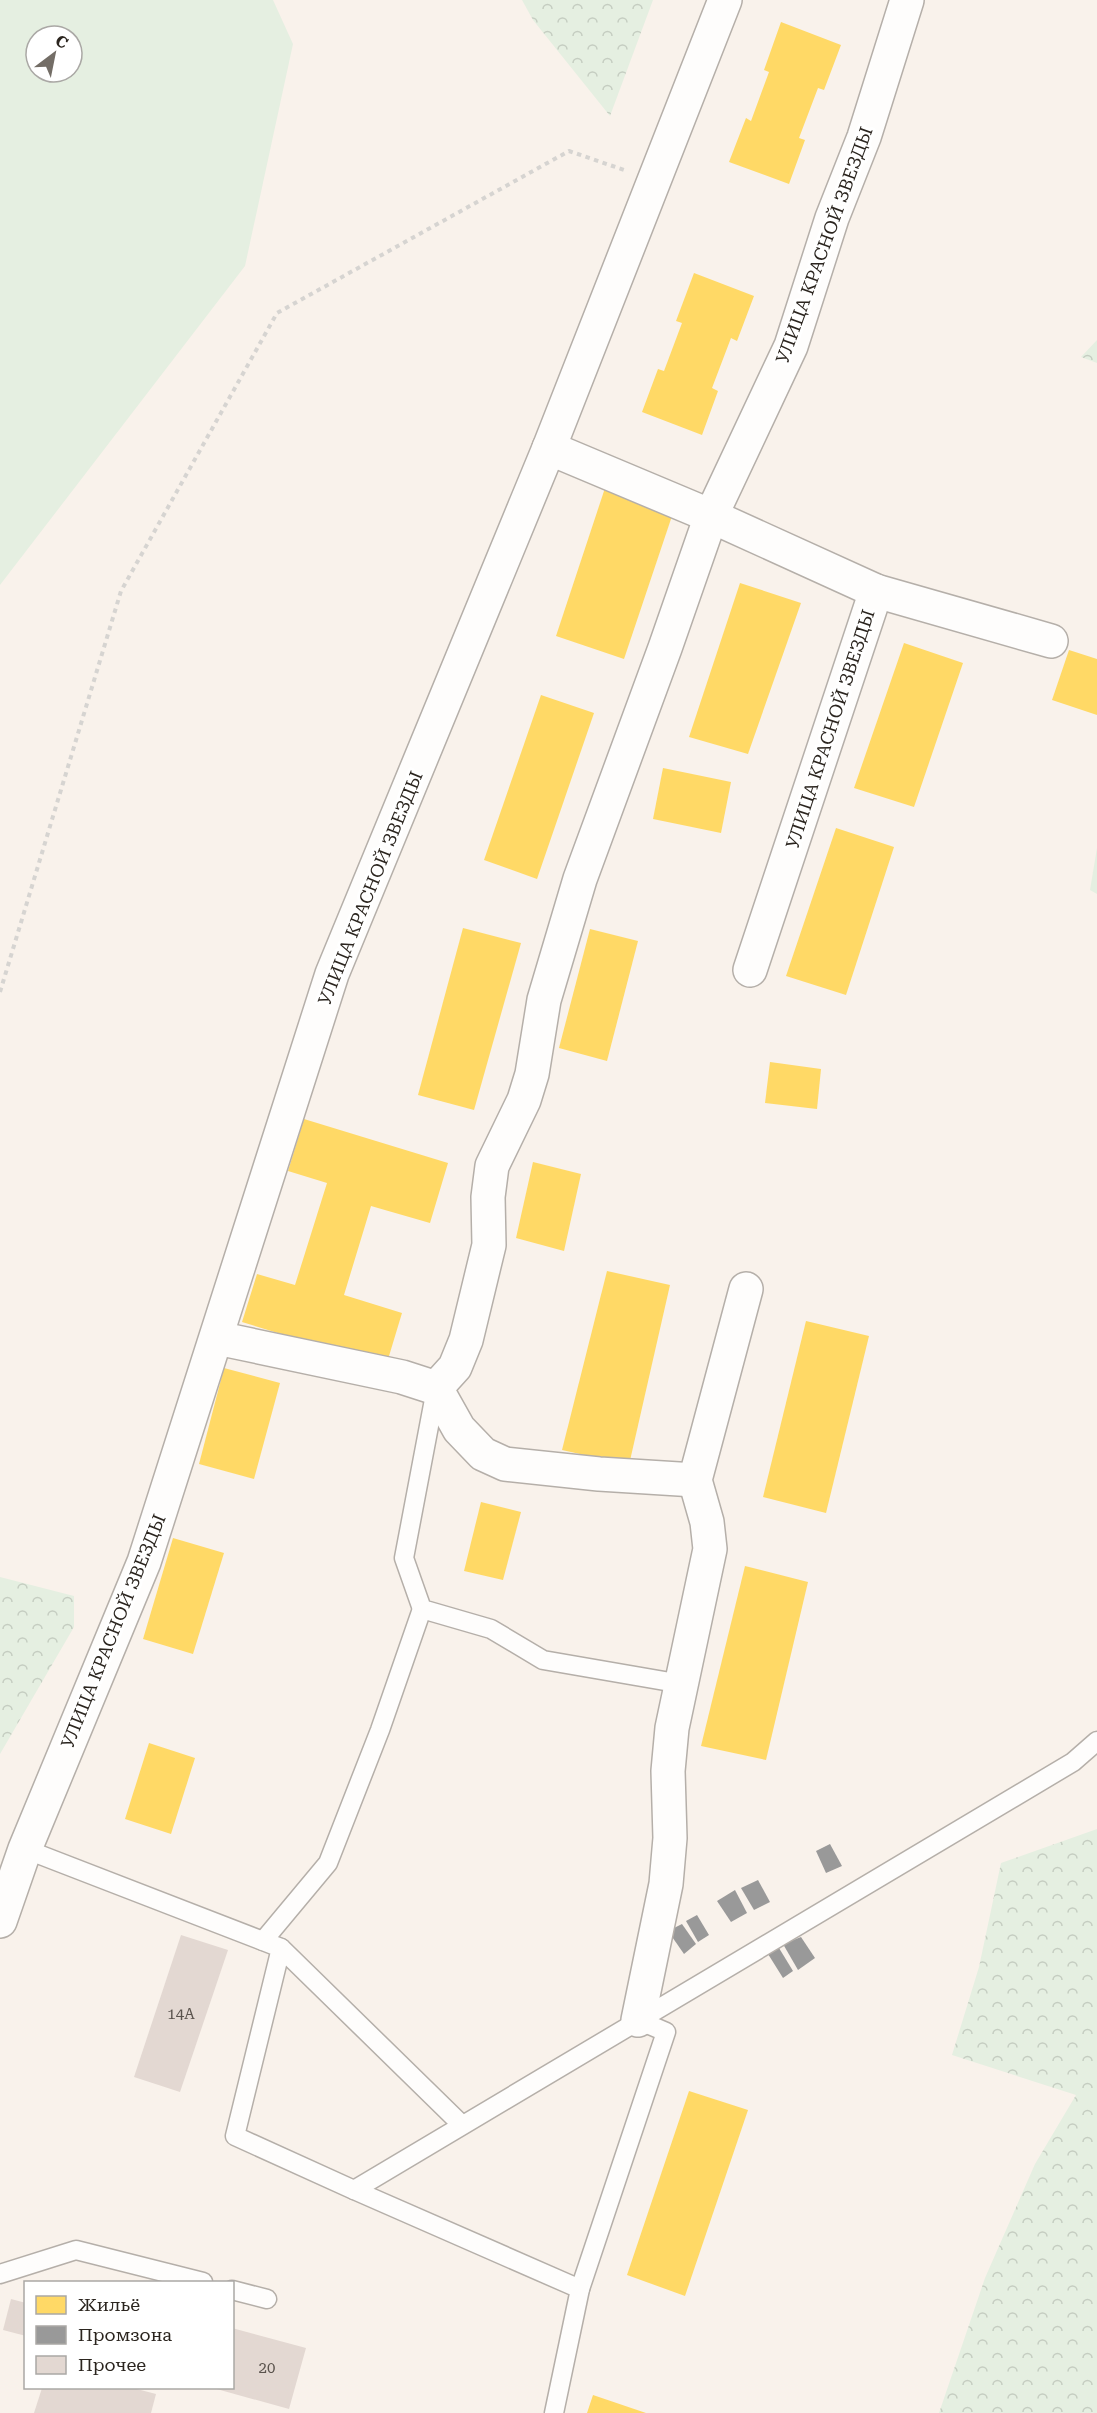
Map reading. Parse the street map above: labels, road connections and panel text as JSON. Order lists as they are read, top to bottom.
{
  "streets": {
    "street": ["УЛИЦА КРАСНОЙ ЗВЕЗДЫ"]
  },
  "house_numbers": ["14А", "20"],
  "legend": ["Жильё", "Промзона", "Прочее"],
  "north": "top right"
}
